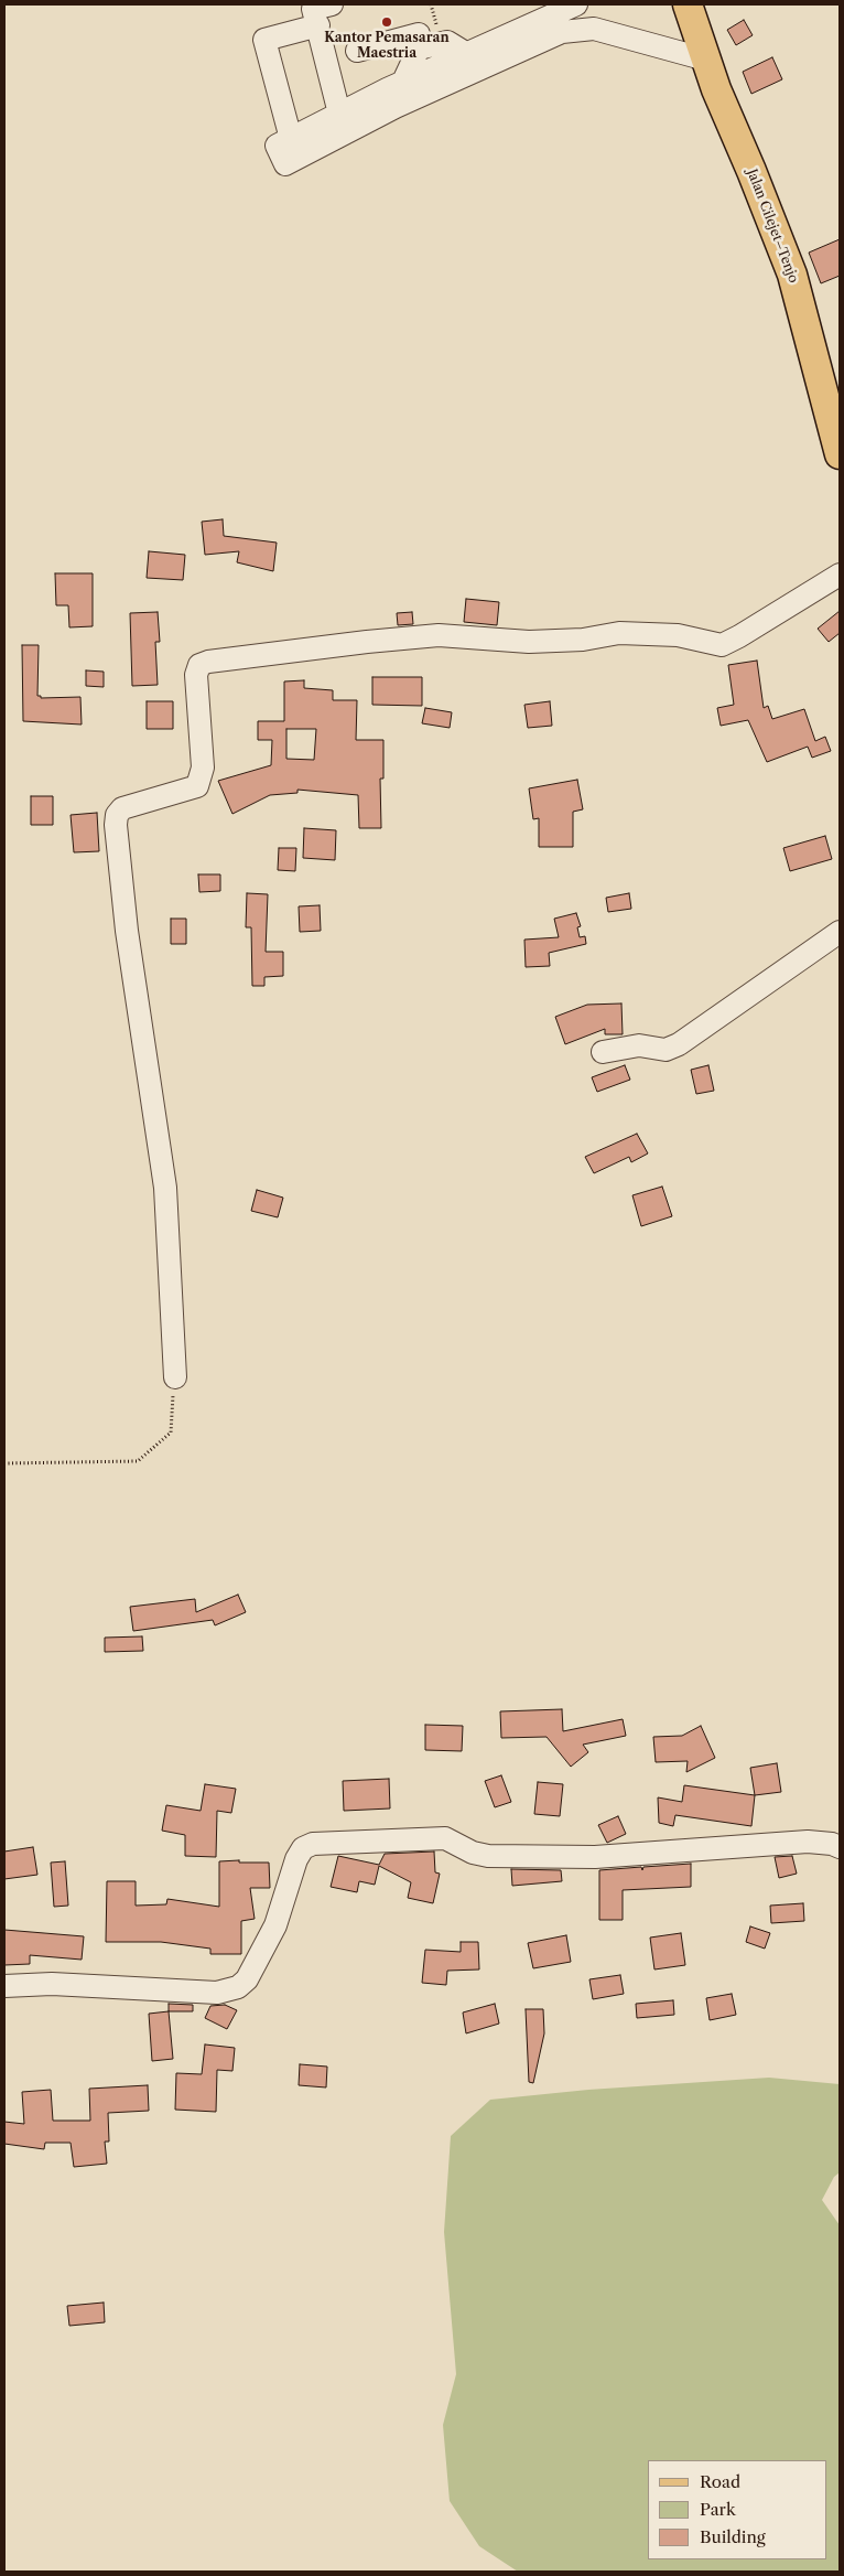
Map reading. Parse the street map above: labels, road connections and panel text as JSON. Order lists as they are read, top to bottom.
{
  "streets": {
    "main road": ["Jalan Cilejet–Tenjo"]
  },
  "places": ["Kantor Pemasaran Maestria"],
  "legend": ["Road", "Park", "Building"]
}
